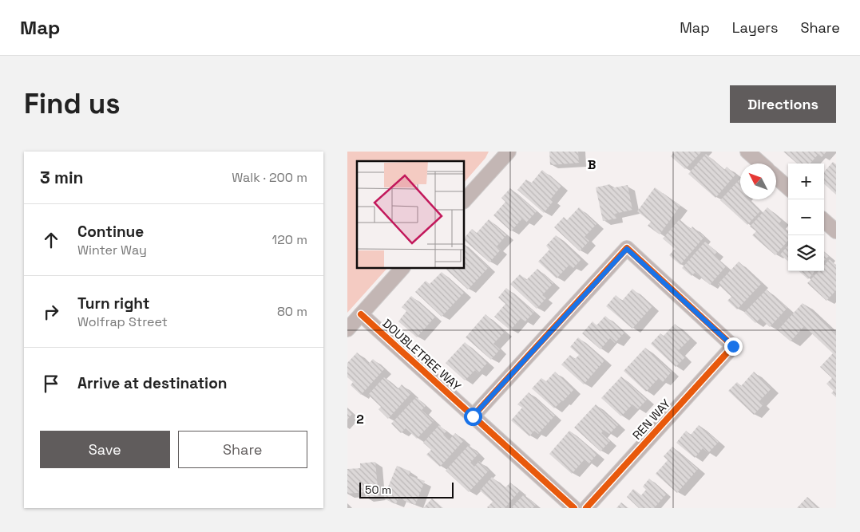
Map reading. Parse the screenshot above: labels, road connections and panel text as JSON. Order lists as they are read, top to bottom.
{
  "streets": {
    "street": ["DOUBLETREE WAY", "REN WAY"]
  },
  "crossings": [
    ["DOUBLETREE WAY", "REN WAY"]
  ],
  "scale_bar": "50 m",
  "north": "top left",
  "page": {
    "header": "Map",
    "nav": ["Map", "Layers", "Share"],
    "buttons": [
      "Directions",
      ["Save", "Share"]
    ],
    "title": "Find us",
    "heading": ["3 min", "Walk · 200 m"],
    "map_buttons": ["+", "−"],
    "list": [
      ["Continue", "Winter Way", "120 m"],
      ["Turn right", "Wolfrap Street", "80 m"],
      "Arrive at destination"
    ],
    "scale": "50 m"
  },
  "grid": {
    "columns": ["B"],
    "rows": ["2"]
  }
}
